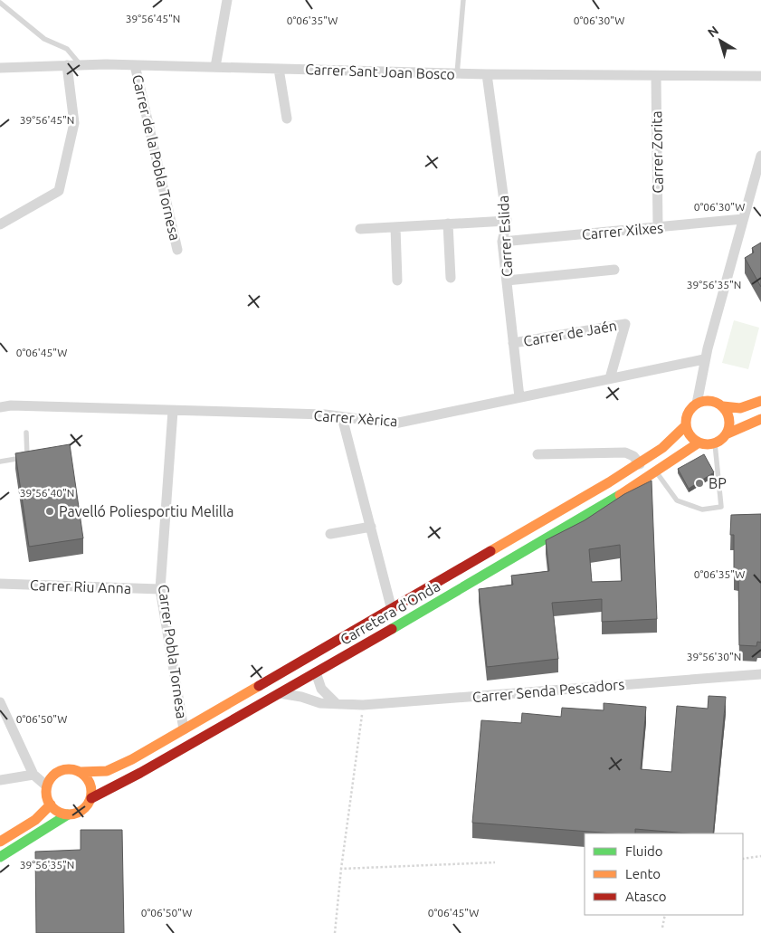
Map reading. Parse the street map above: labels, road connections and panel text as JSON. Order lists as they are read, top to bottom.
{
  "streets": {
    "main road": ["Carretera d'Onda"],
    "street": [
      "Carrer Sant Joan Bosco",
      "Carrer Zorita",
      "Carrer de la Pobla Tornesa",
      "Carrer Xilxes",
      "Carrer Eslida",
      "Carrer de Jaén",
      "Carrer Xèrica",
      "Carrer Riu Anna",
      "Carrer Pobla Tornesa",
      "Carrer Senda Pescadors"
    ]
  },
  "crossings": [
    ["Carrer Sant Joan Bosco", "Carrer Zorita"],
    ["Carrer Sant Joan Bosco", "Carrer de la Pobla Tornesa"],
    ["Carrer Sant Joan Bosco", "Carrer Eslida"],
    ["Carrer Zorita", "Carrer Xilxes"],
    ["Carrer Xilxes", "Carrer Eslida"],
    ["Carrer Eslida", "Carrer de Jaén"],
    ["Carrer Eslida", "Carrer Xèrica"],
    ["Carrer de Jaén", "Carrer Xèrica"],
    ["Carrer Xèrica", "Carrer Pobla Tornesa"],
    ["Carrer Riu Anna", "Carrer Pobla Tornesa"],
    ["Carretera d'Onda", "Carrer Pobla Tornesa"],
    ["Carretera d'Onda", "Carrer Senda Pescadors"]
  ],
  "places": ["BP", "Pavelló Poliesportiu Melilla"],
  "legend": ["Fluido", "Lento", "Atasco"],
  "north": "top left",
  "coordinates": [
    "39°56'45\"N",
    "0°06'35\"W",
    "0°06'30\"W",
    "39°56'35\"N",
    "0°06'45\"W",
    "39°56'40\"N",
    "39°56'30\"N",
    "0°06'50\"W"
  ]
}
